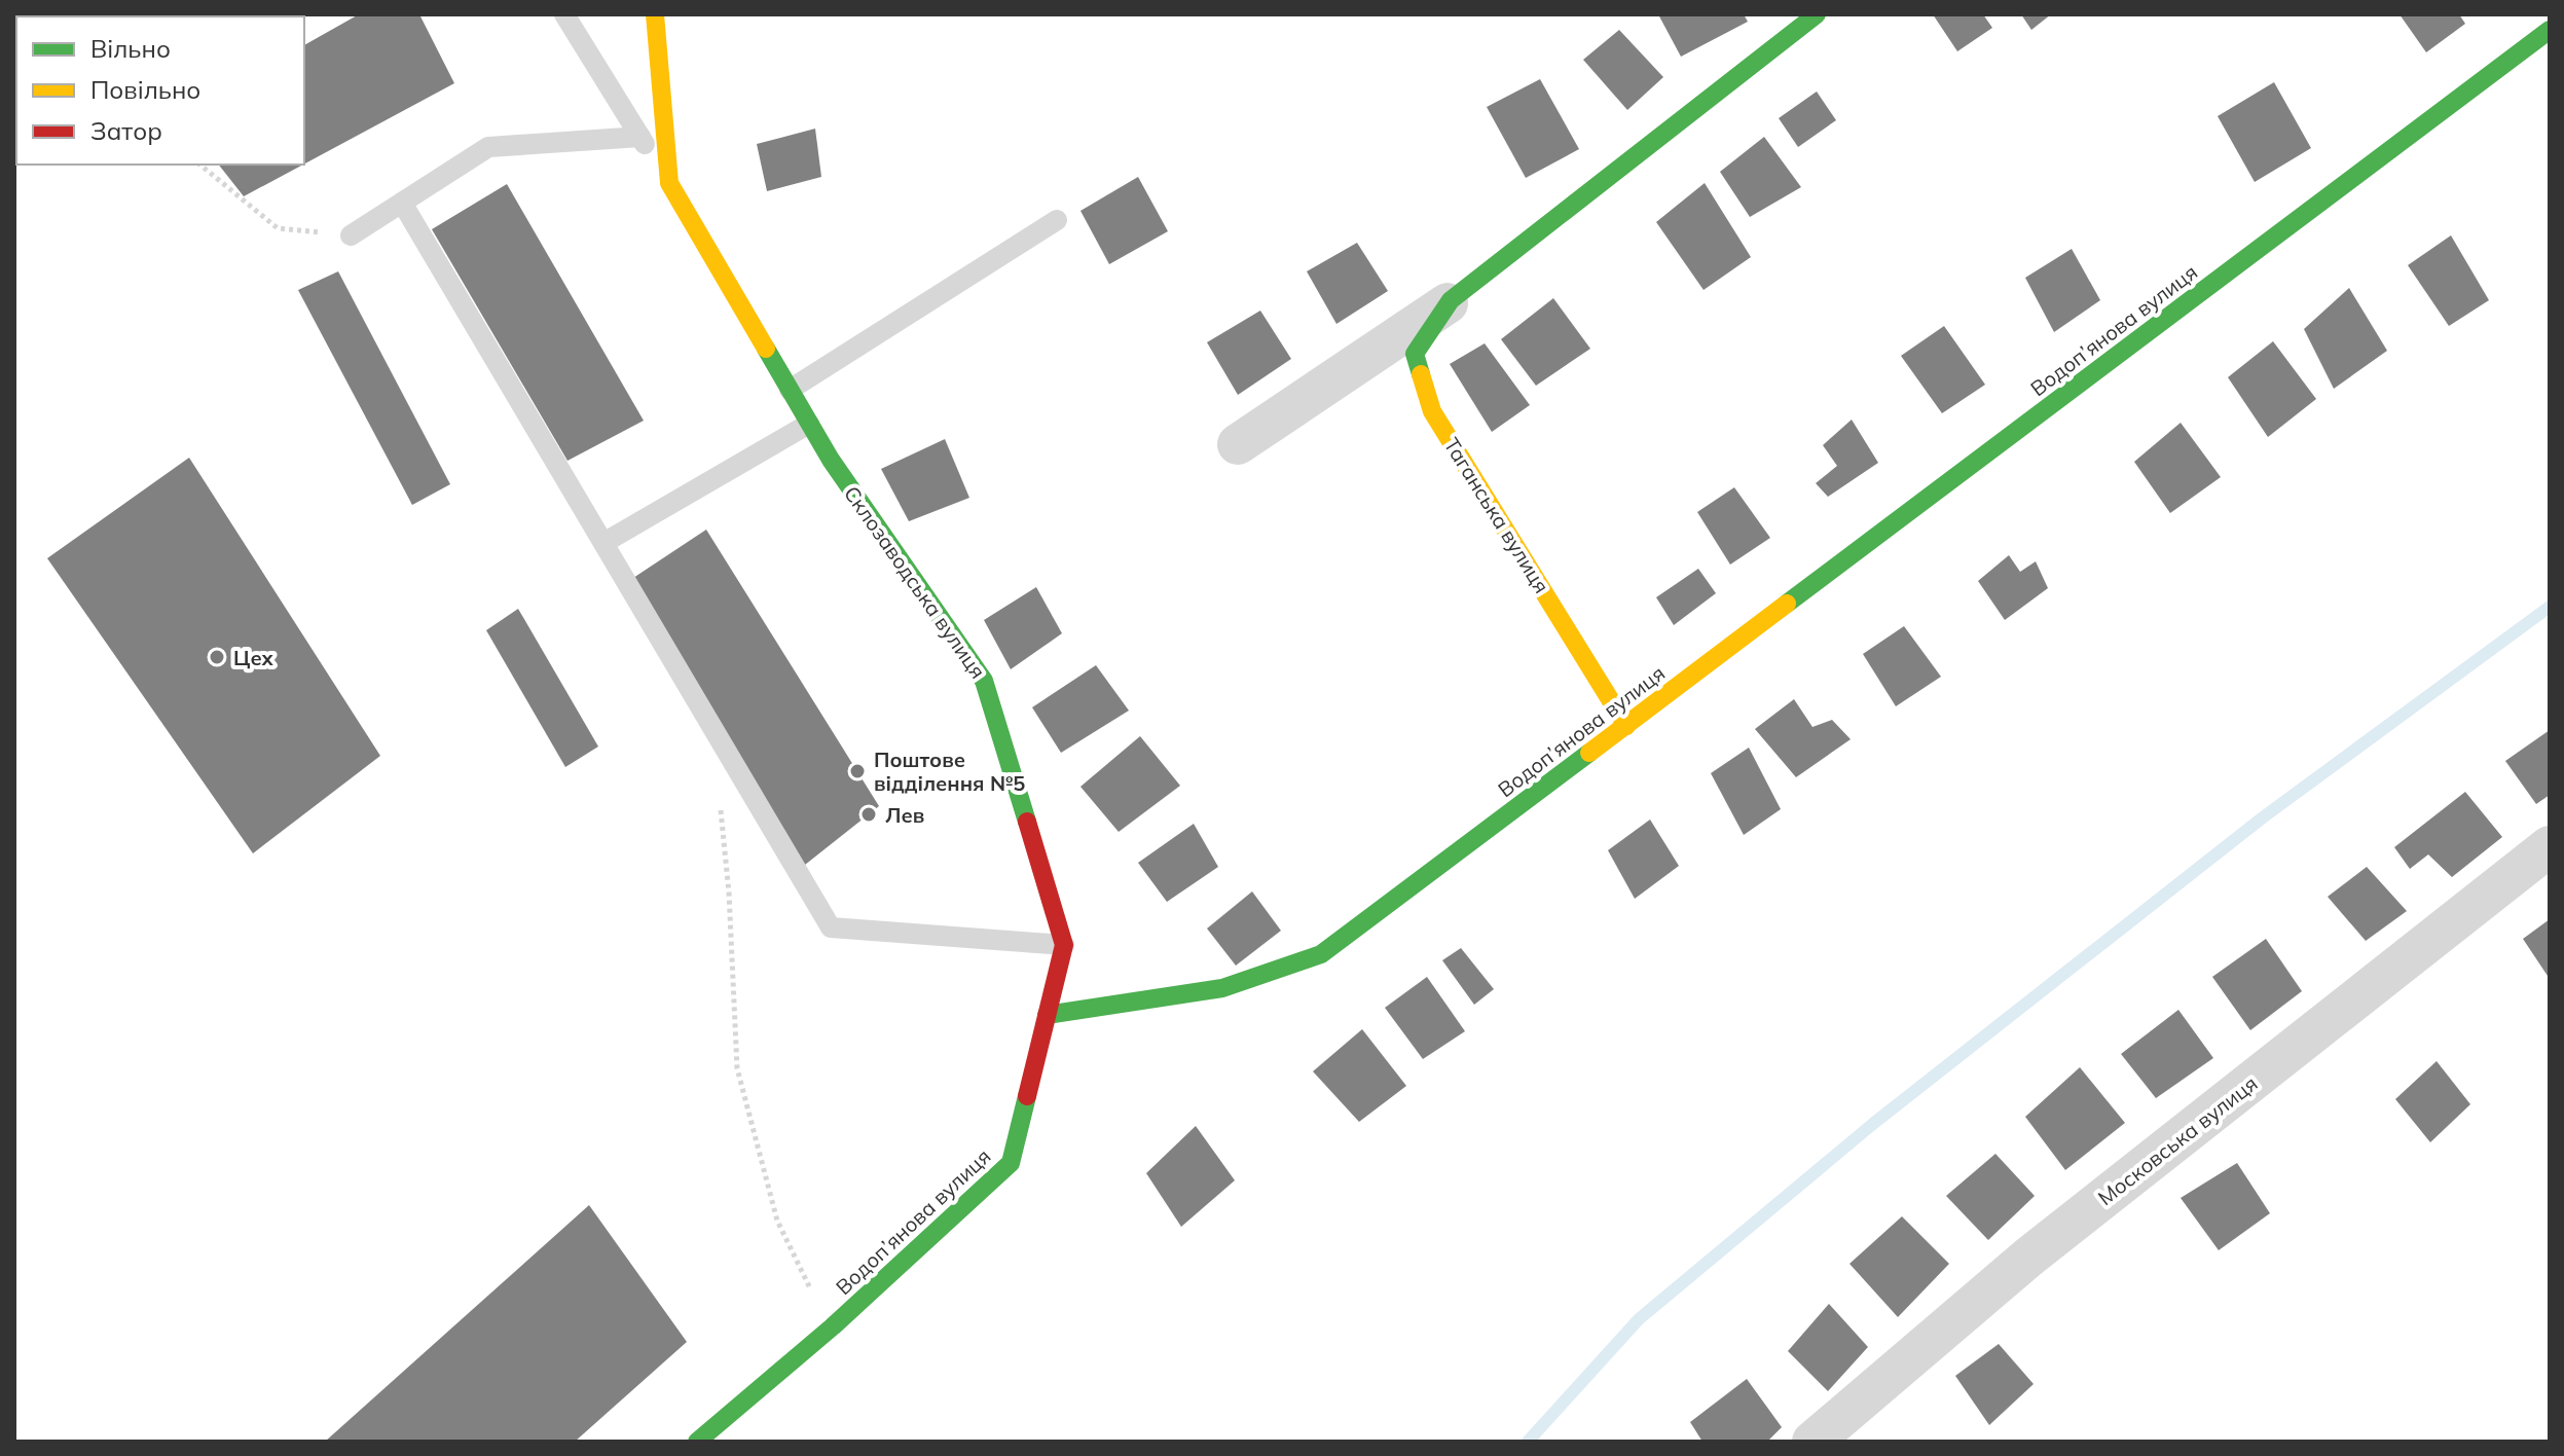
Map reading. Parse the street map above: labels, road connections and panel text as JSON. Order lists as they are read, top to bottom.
{
  "streets": {
    "street": [
      "Водоп’янова вулиця",
      "Таганська вулиця",
      "Склозаводська вулиця",
      "Московська вулиця"
    ]
  },
  "crossings": [
    ["Водоп’янова вулиця", "Таганська вулиця"]
  ],
  "places": ["Цех", "Поштове відділення №5", "Лев"],
  "legend": ["Вільно", "Повільно", "Затор"]
}
